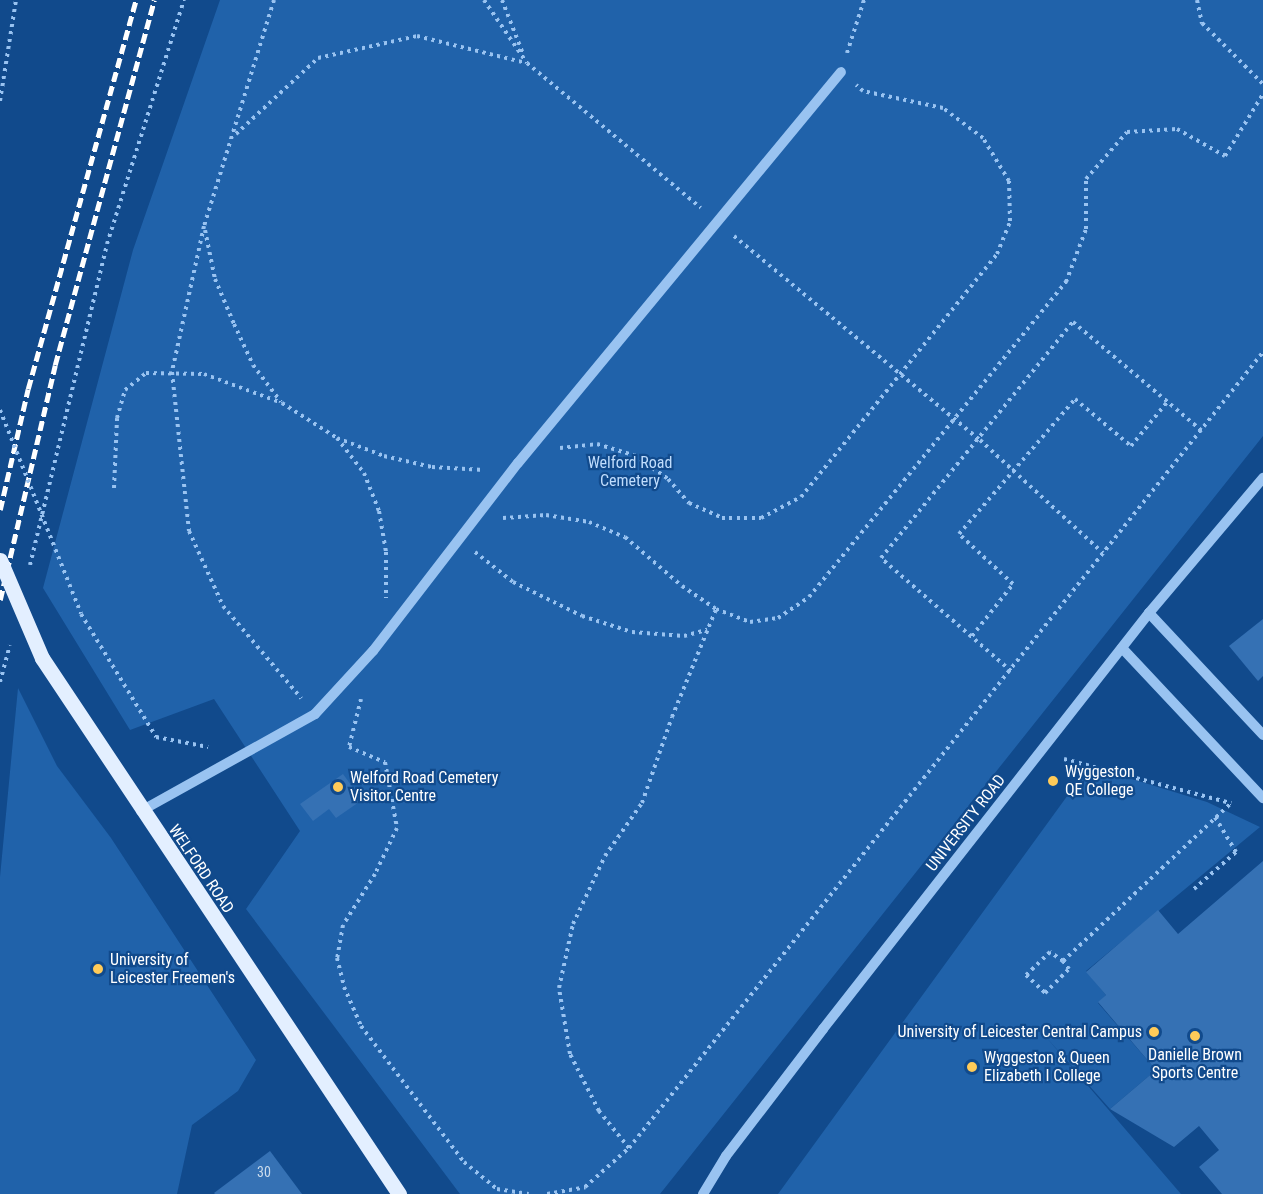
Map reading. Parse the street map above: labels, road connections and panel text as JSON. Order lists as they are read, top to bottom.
{
  "streets": {
    "main road": ["WELFORD ROAD"],
    "street": ["UNIVERSITY ROAD"]
  },
  "parks": ["Welford Road Cemetery"],
  "places": [
    "Wyggeston QE College",
    "Welford Road Cemetery Visitor Centre",
    "University of Leicester Freemen's",
    "University of Leicester Central Campus",
    "Danielle Brown Sports Centre",
    "Wyggeston & Queen Elizabeth I College"
  ],
  "house_numbers": ["30"]
}
